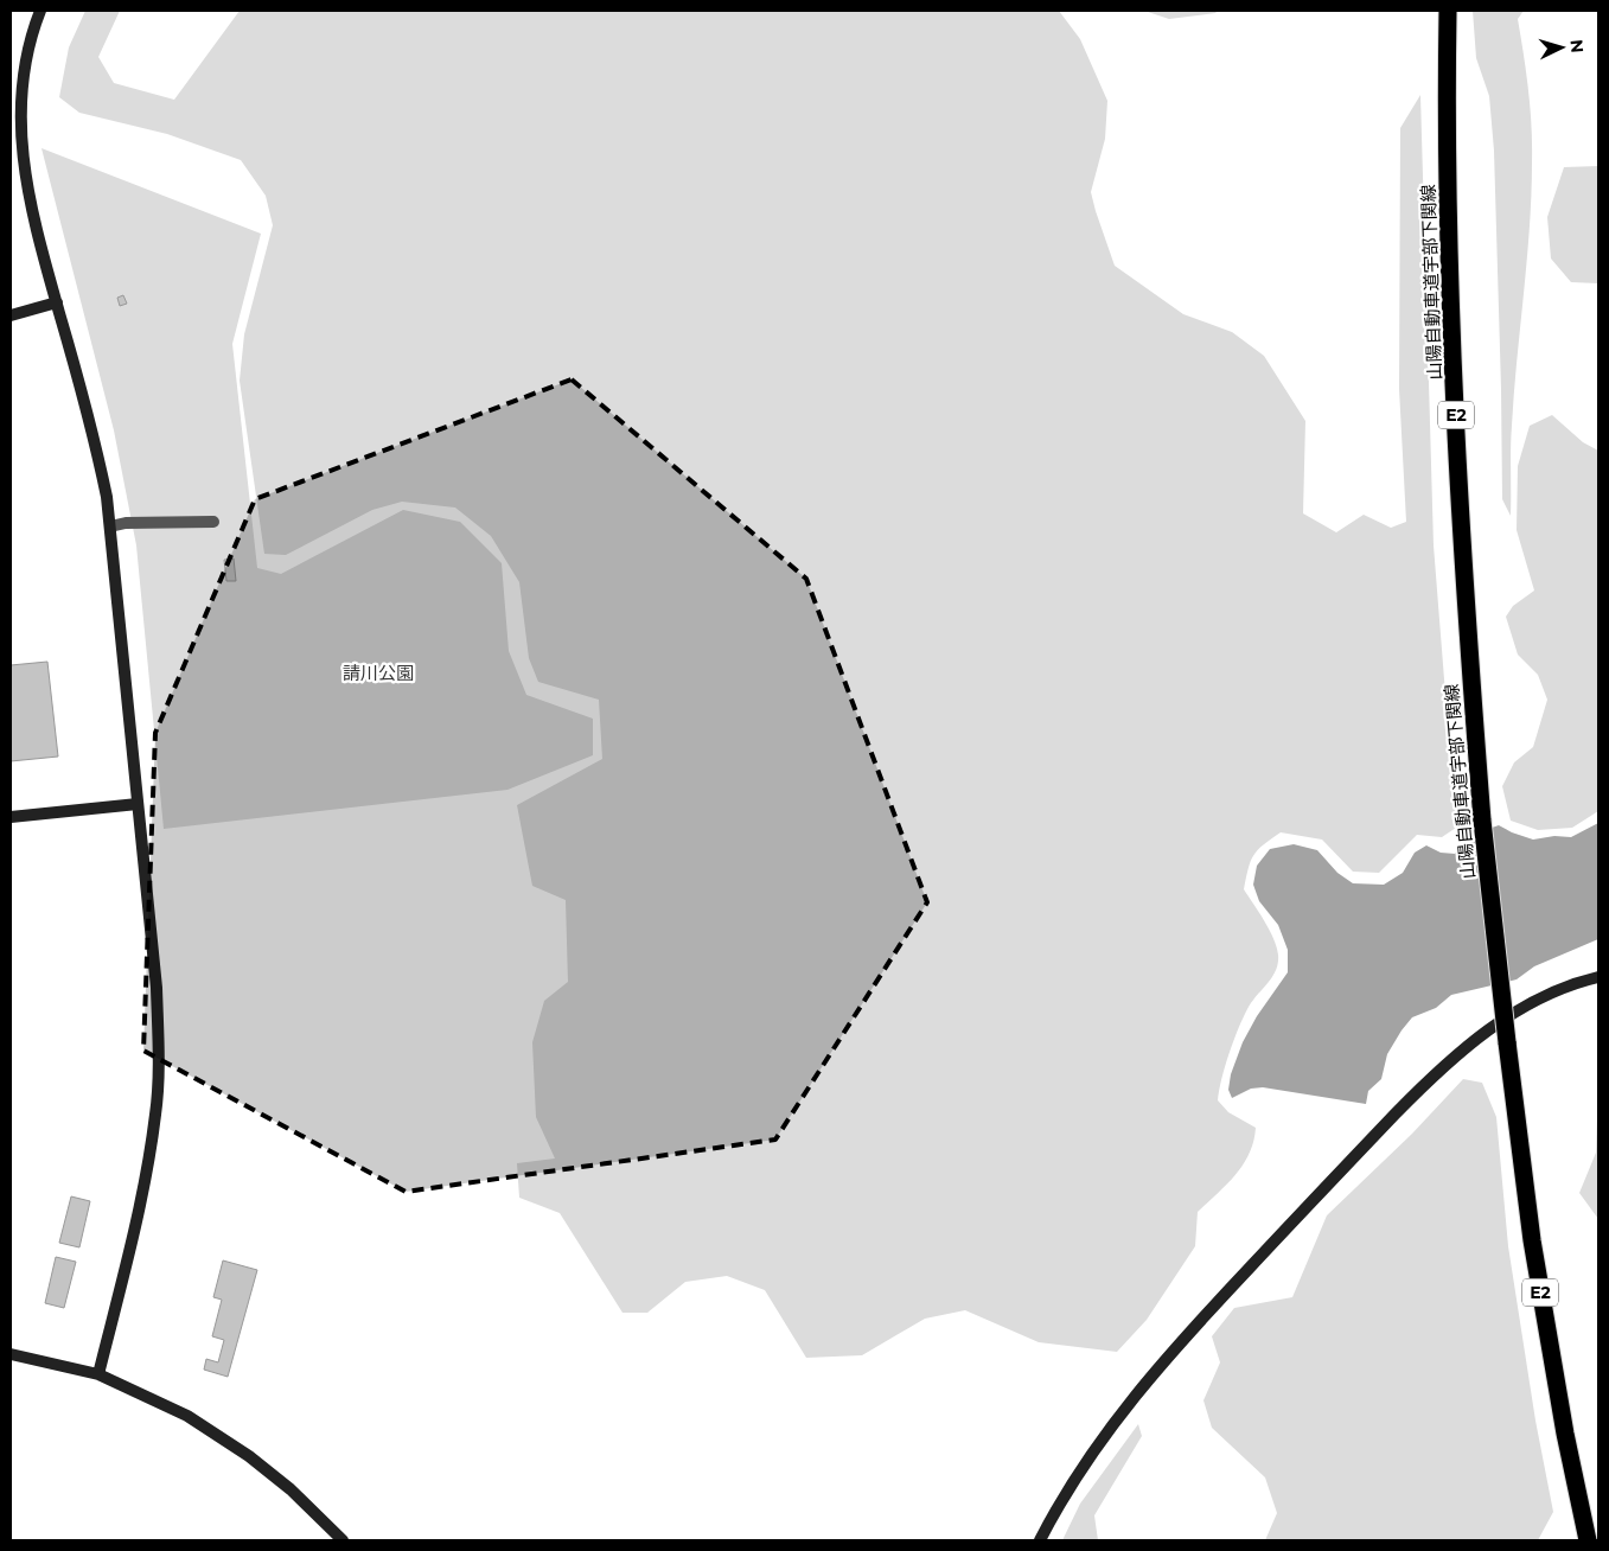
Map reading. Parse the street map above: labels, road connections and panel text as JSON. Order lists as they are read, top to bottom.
{
  "streets": {
    "highway": ["山陽自動車道宇部下関線", "E2"]
  },
  "parks": ["請川公園"],
  "north": "right"
}
